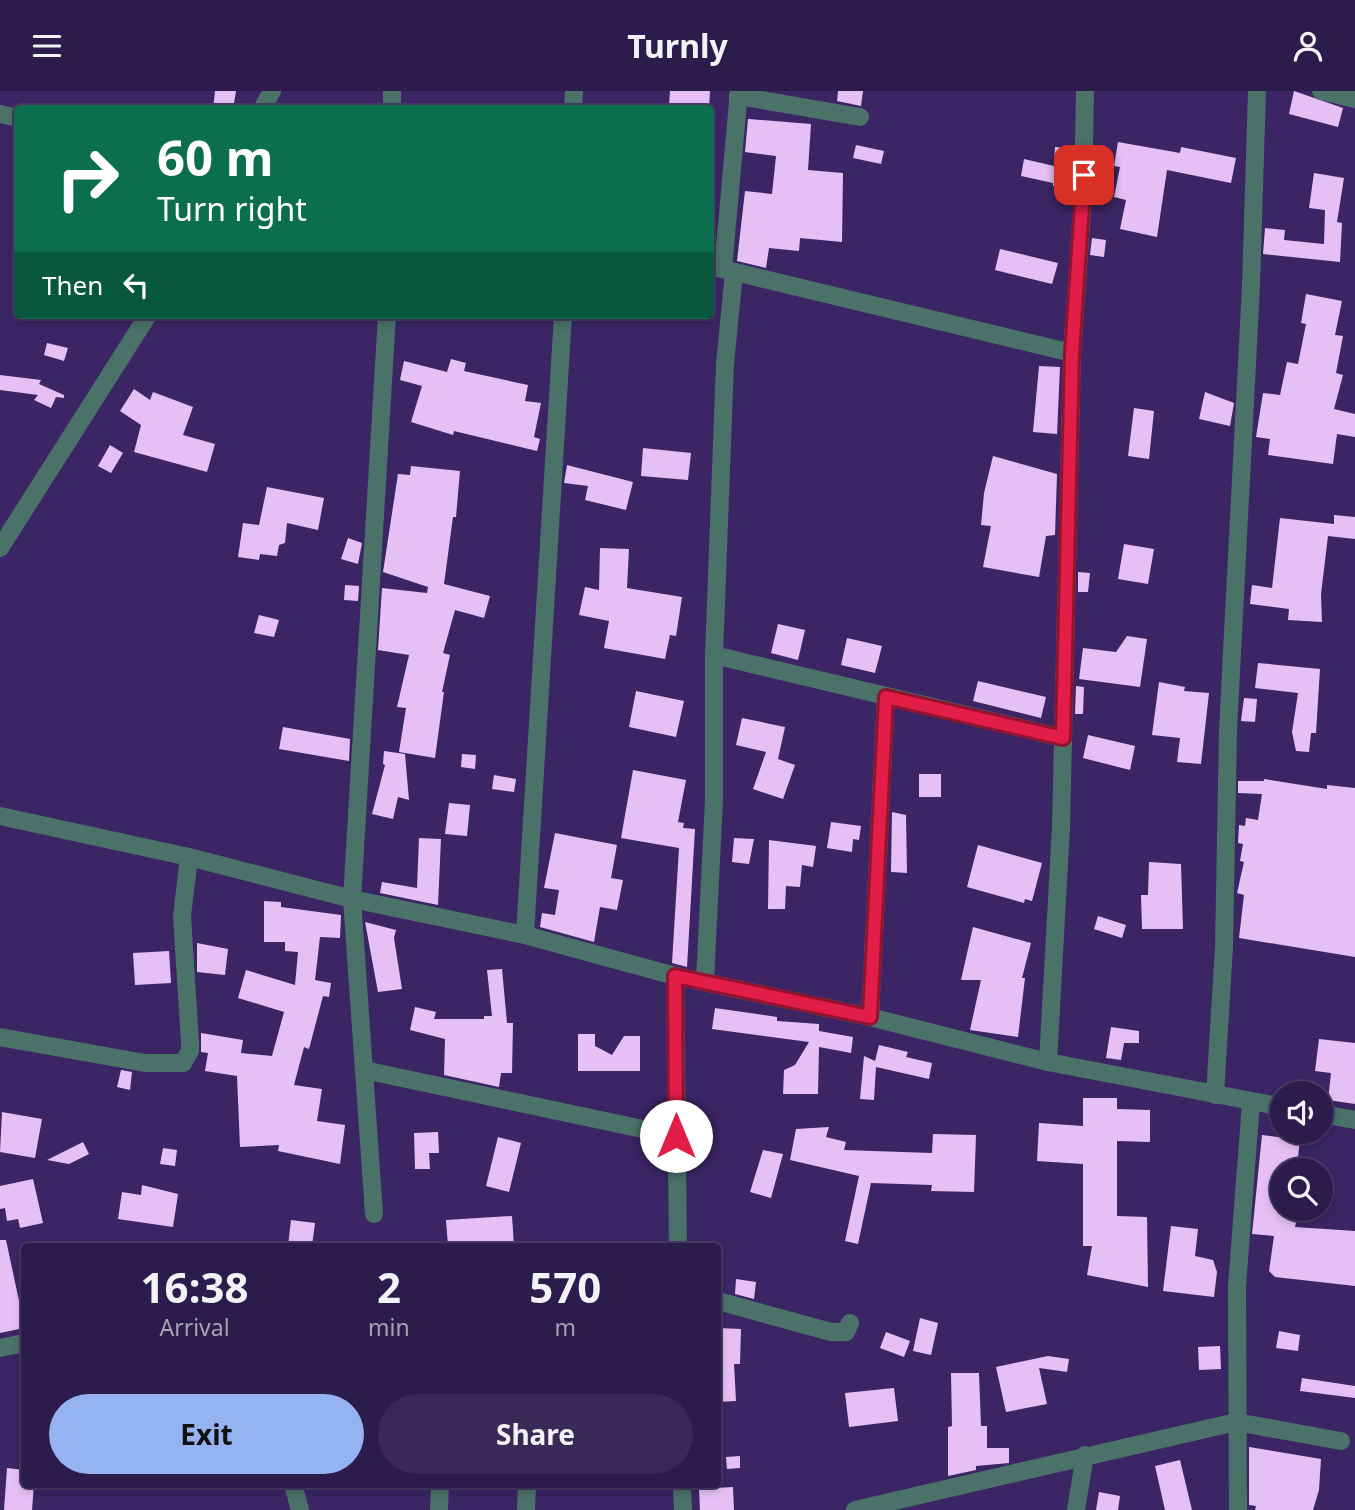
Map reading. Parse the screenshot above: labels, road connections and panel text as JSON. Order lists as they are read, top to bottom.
{
  "page": {
    "header": "Turnly",
    "turn": ["60 m", "Turn right"],
    "then": "Then",
    "eta": [
      "16:38",
      "Arrival",
      "2",
      "min",
      "570",
      "m"
    ],
    "buttons": ["Exit", "Share"]
  }
}
